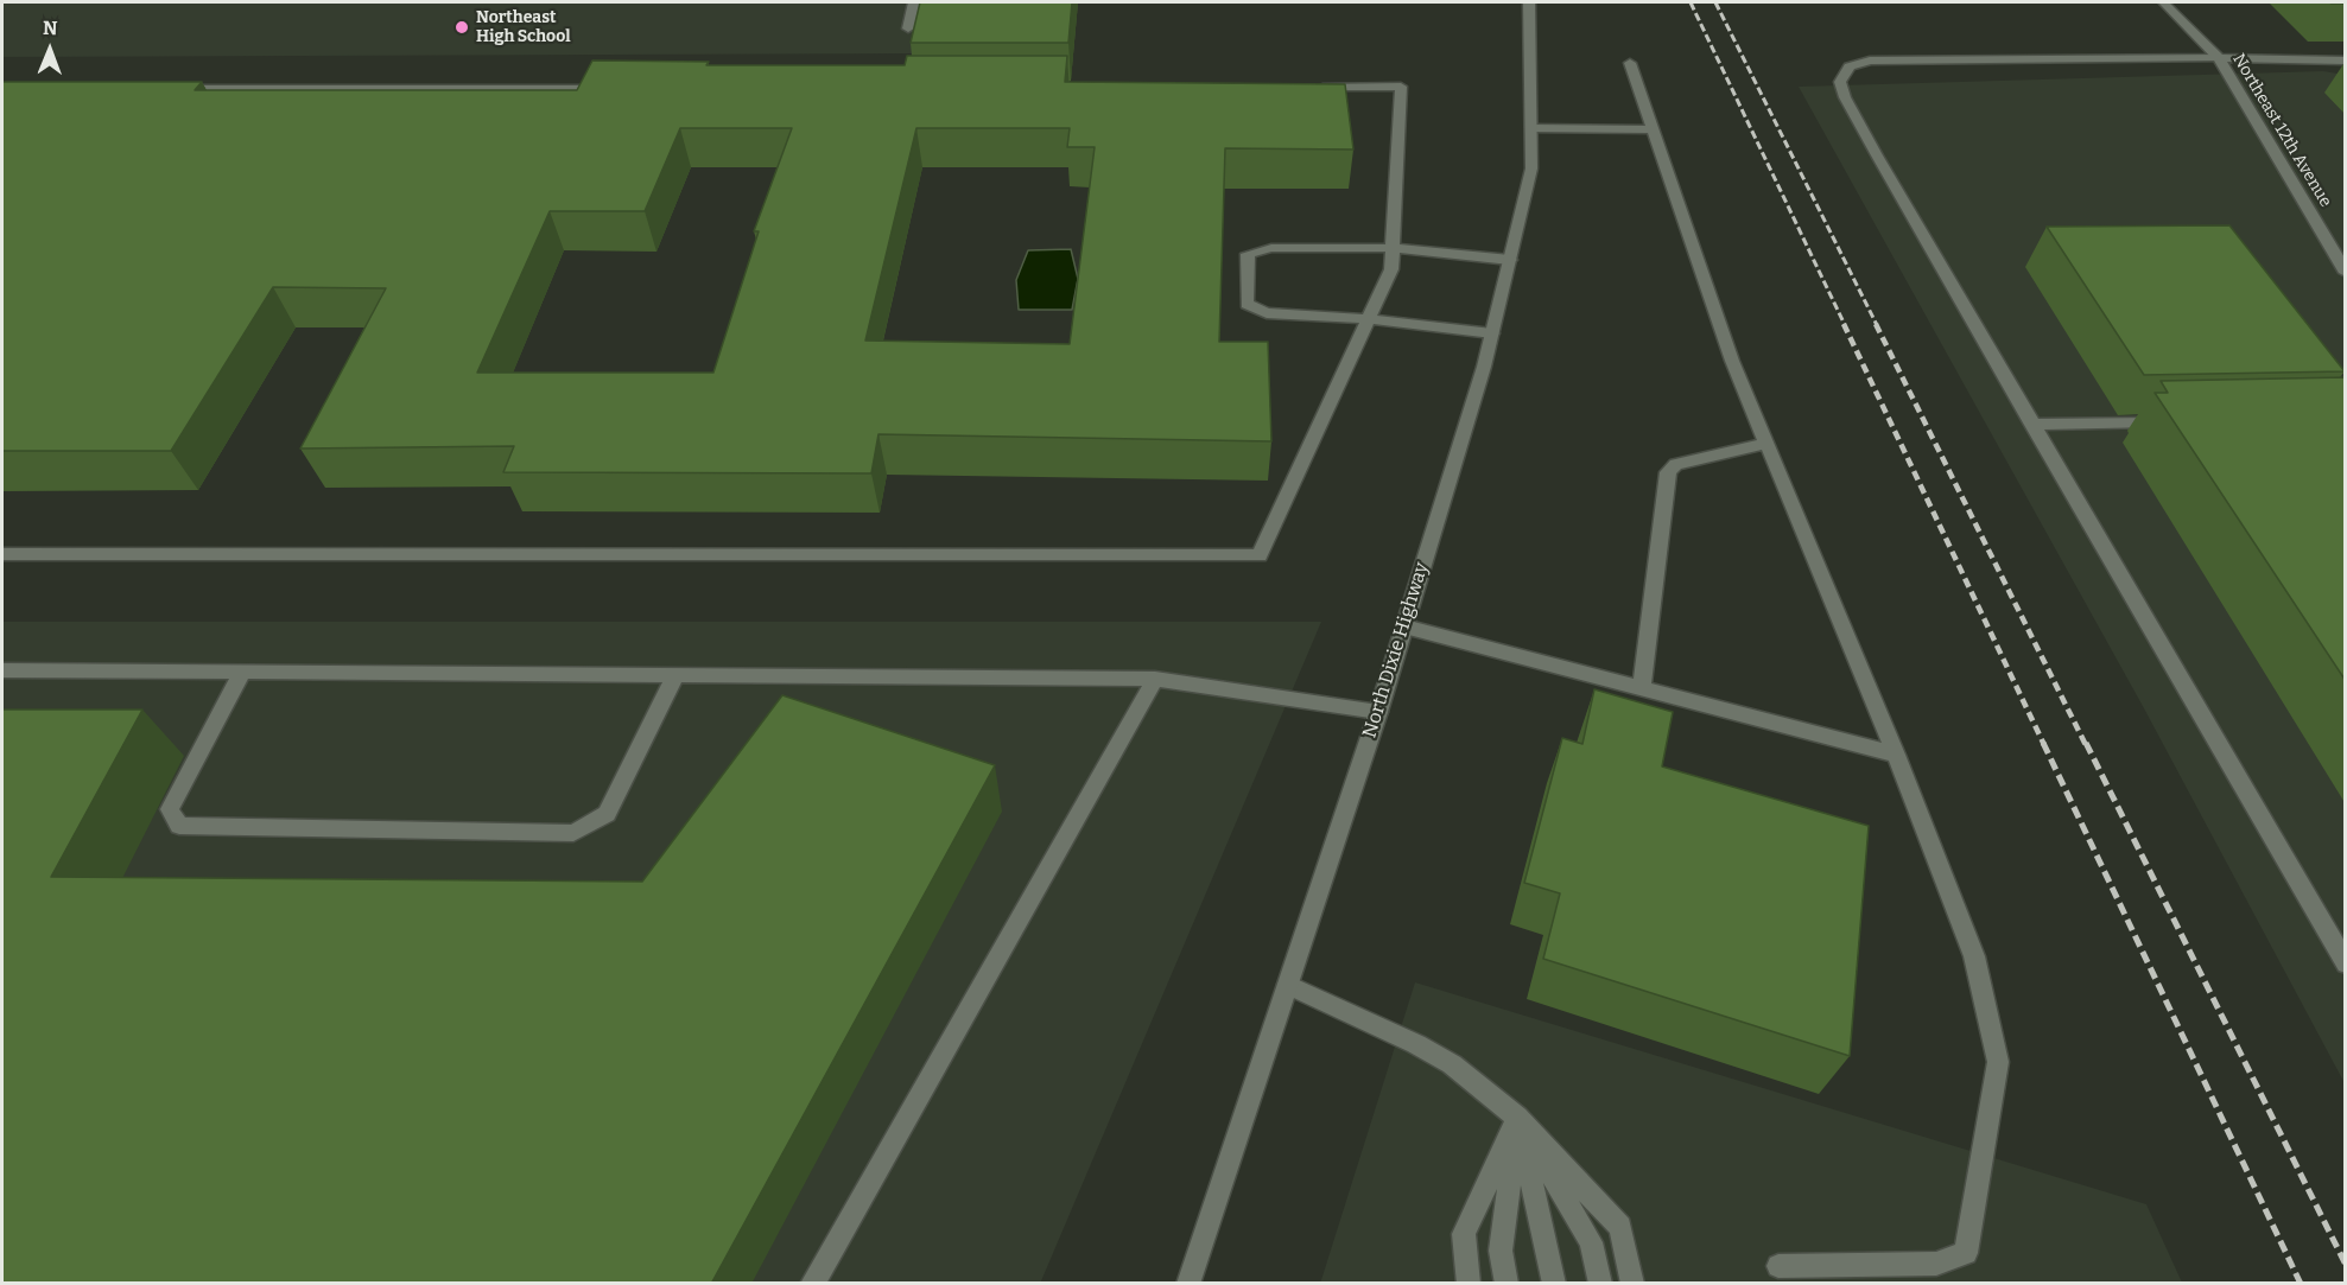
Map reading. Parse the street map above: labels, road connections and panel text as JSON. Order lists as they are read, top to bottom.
{
  "streets": {
    "main road": ["Northeast 12th Avenue", "North Dixie Highway"]
  },
  "places": ["Northeast High School"],
  "north": "top"
}
